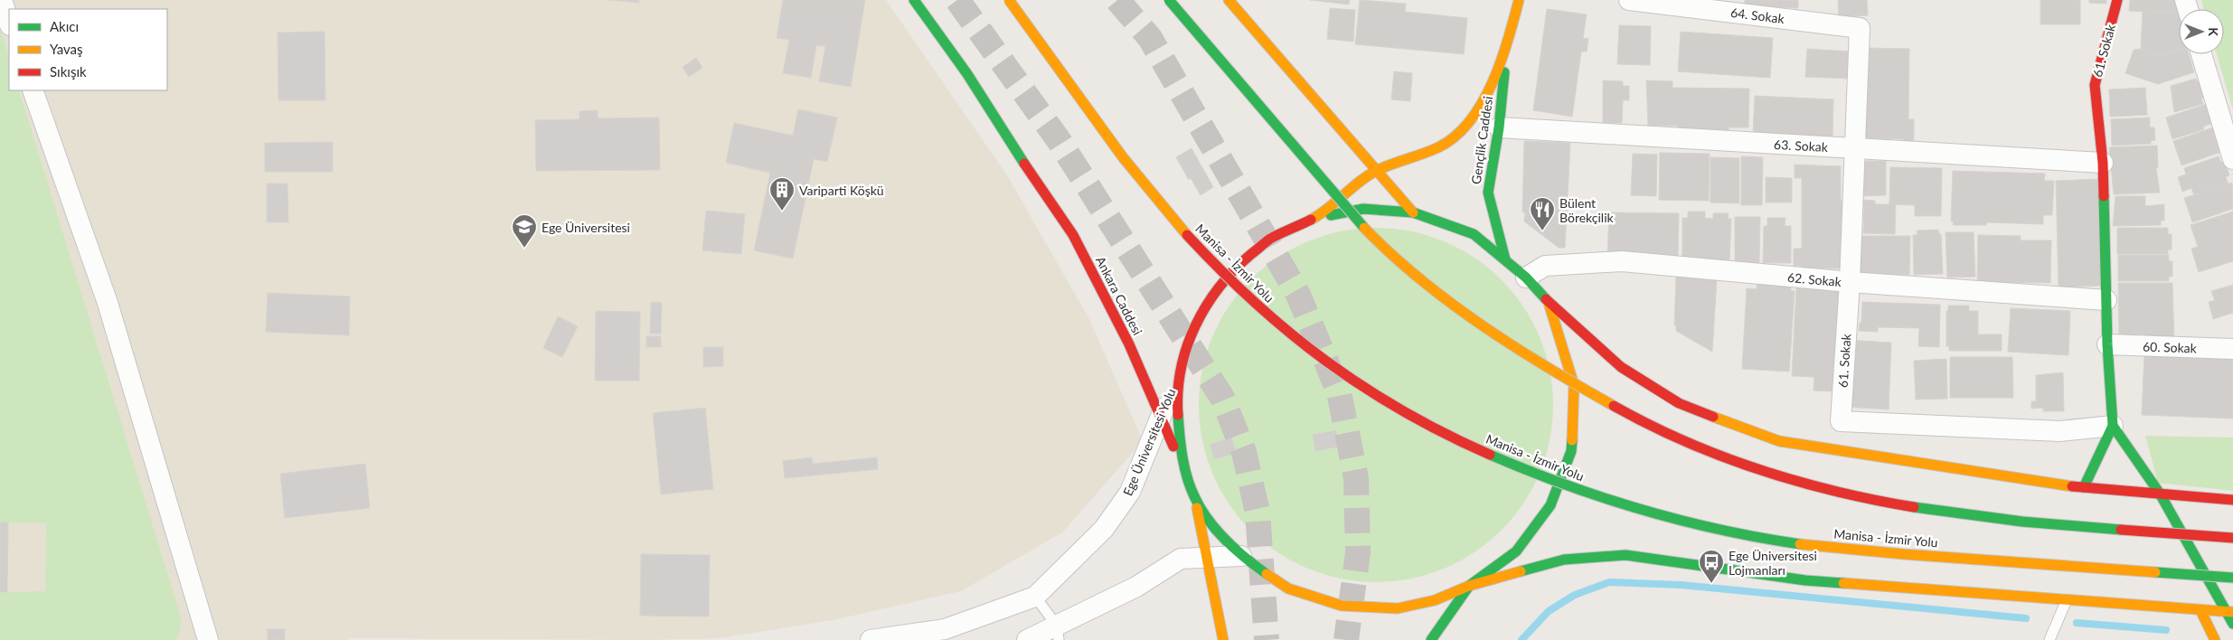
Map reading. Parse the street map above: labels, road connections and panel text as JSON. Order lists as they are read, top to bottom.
{
  "streets": {
    "main road": [
      "61. Sokak",
      "Gençlik Caddesi",
      "Manisa - İzmir Yolu",
      "Ankara Caddesi"
    ],
    "street": [
      "64. Sokak",
      "63. Sokak",
      "62. Sokak",
      "60. Sokak",
      "Ege Üniversitesi Yolu"
    ]
  },
  "crossings": [
    ["64. Sokak", "61. Sokak"],
    ["61. Sokak", "63. Sokak"],
    ["61. Sokak", "62. Sokak"],
    ["61. Sokak", "60. Sokak"],
    ["Gençlik Caddesi", "63. Sokak"],
    ["Ankara Caddesi", "Ege Üniversitesi Yolu"]
  ],
  "places": {
    "building": ["Variparti Köşkü"],
    "restaurant": ["Bülent Börekçilik"],
    "school or university": ["Ege Üniversitesi"],
    "bus stop": ["Ege Üniversitesi Lojmanları"]
  },
  "legend": ["Akıcı", "Yavaş", "Sıkışık"],
  "north": "right"
}
